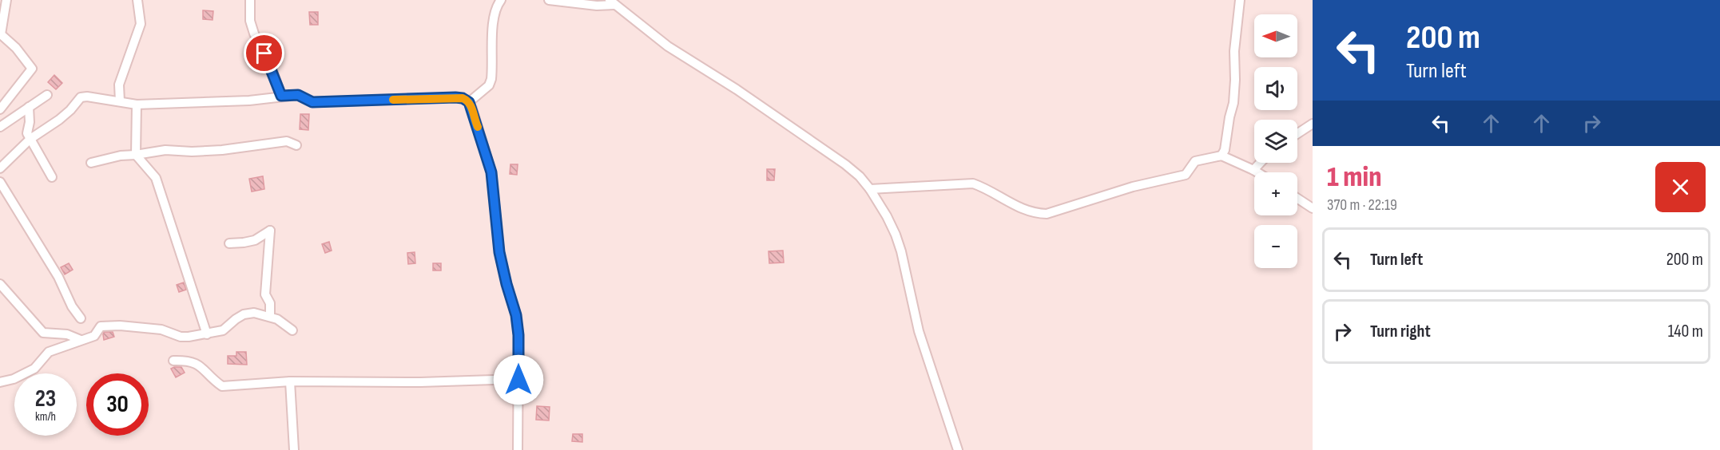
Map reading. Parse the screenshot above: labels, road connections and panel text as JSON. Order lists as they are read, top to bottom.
{
  "north": "left",
  "page": {
    "turn": ["200 m", "Turn left"],
    "map_buttons": ["+", "−"],
    "heading": ["1 min", "370 m · 22:19"],
    "list": [
      {
        "name": "Turn left",
        "value": "200 m"
      },
      {
        "name": "Turn right",
        "value": "140 m"
      }
    ],
    "speed": "23 km/h",
    "limit": "30"
  }
}
